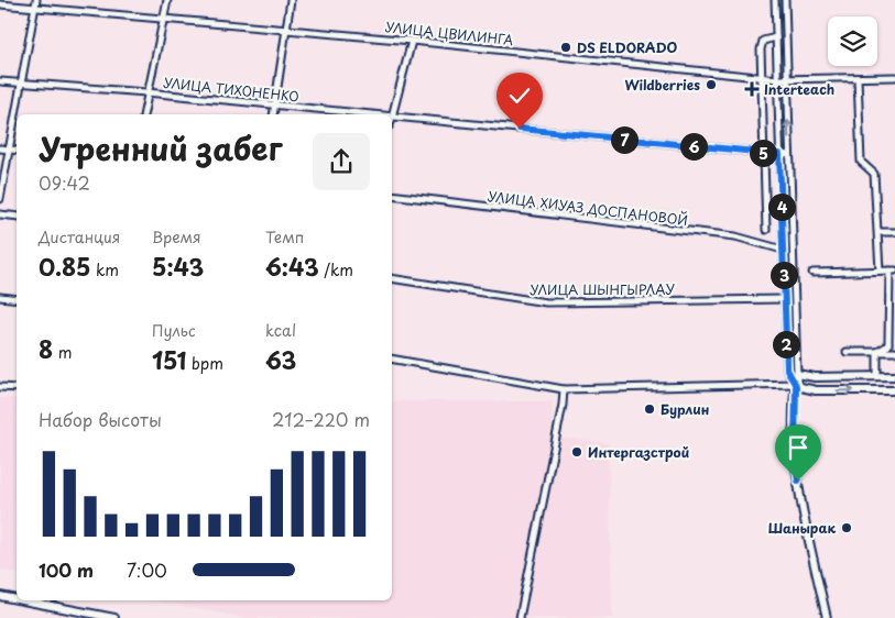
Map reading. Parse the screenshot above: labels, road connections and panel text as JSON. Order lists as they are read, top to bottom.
{
  "streets": {
    "street": [
      "УЛИЦА ЦВИЛИНГА",
      "УЛИЦА ТИХОНЕНКО",
      "УЛИЦА ХИУАЗ ДОСПАНОВОЙ",
      "УЛИЦА ШЫНГЫРЛАУ"
    ]
  },
  "places": {
    "other": [
      "DS ELDORADO",
      "Wildberries",
      "Бурлин",
      "Интергазстрой",
      "Шанырак"
    ],
    "health": ["Interteach"]
  },
  "page": {
    "heading": ["Утренний забег", "09:42"],
    "pins": [
      "7",
      "6",
      "5",
      "4",
      "3",
      "2"
    ],
    "stats": [
      ["Дистанция", "0.85 km"],
      ["Время", "5:43"],
      ["Темп", "6:43 /km"],
      ["8 m"],
      ["Пульс", "151 bpm"],
      ["kcal", "63"]
    ],
    "chart": ["Набор высоты", "212–220 m"],
    "list": [
      {
        "name": "100 m",
        "note": "7:00"
      }
    ]
  }
}
